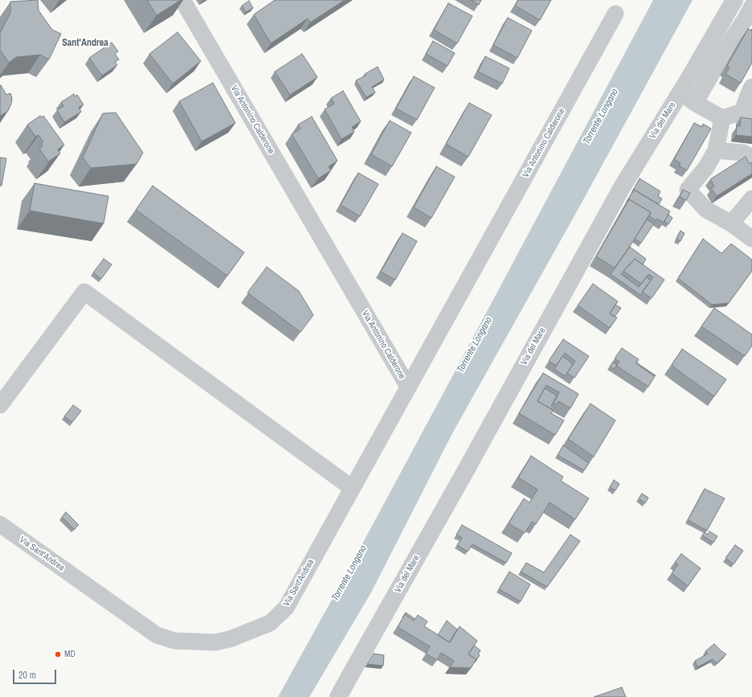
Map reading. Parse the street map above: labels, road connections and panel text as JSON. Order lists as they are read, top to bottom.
{
  "streets": {
    "street": ["Via Antonino Calderone", "Via del Mare", "Via Sant'Andrea"]
  },
  "crossings": [
    ["Via Antonino Calderone", "Via Sant'Andrea"]
  ],
  "districts": ["Sant'Andrea"],
  "water": ["Torrente Longano"],
  "places": ["MD"],
  "scale_bar": "20 m"
}
